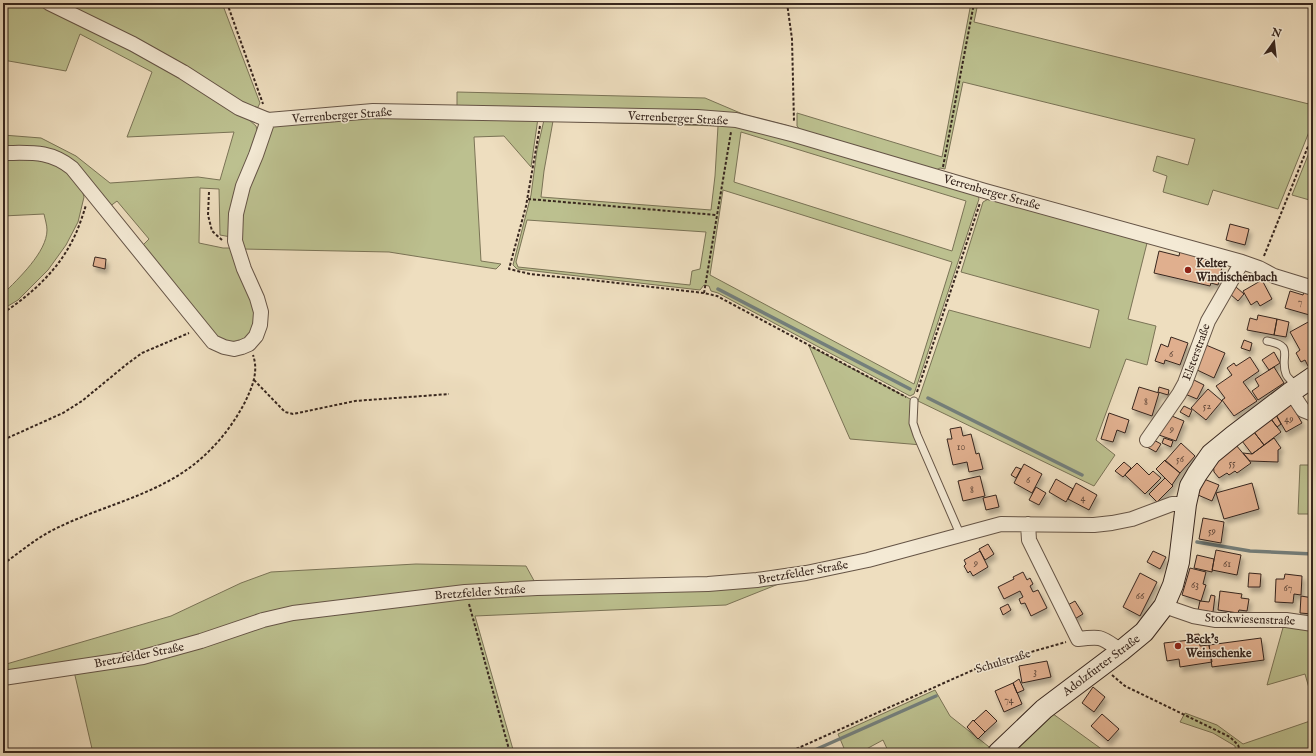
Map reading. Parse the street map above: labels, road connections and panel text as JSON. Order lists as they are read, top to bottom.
{
  "streets": {
    "main road": ["Adolzfurter Straße"],
    "street": [
      "Verrenberger Straße",
      "Elsterstraße",
      "Bretzfelder Straße",
      "Stockwiesenstraße"
    ],
    "path": ["Schulstraße"]
  },
  "crossings": [
    ["Verrenberger Straße", "Elsterstraße"],
    ["Bretzfelder Straße", "Adolzfurter Straße"],
    ["Stockwiesenstraße", "Adolzfurter Straße"]
  ],
  "places": ["Kelter Windischenbach", "Beck's Weinschenke"],
  "house_numbers": [
    "7",
    "6",
    "8",
    "52",
    "49",
    "9",
    "10",
    "56",
    "55",
    "6",
    "8",
    "4",
    "59",
    "9",
    "61",
    "63",
    "67",
    "66",
    "3",
    "74"
  ],
  "north": "top"
}
